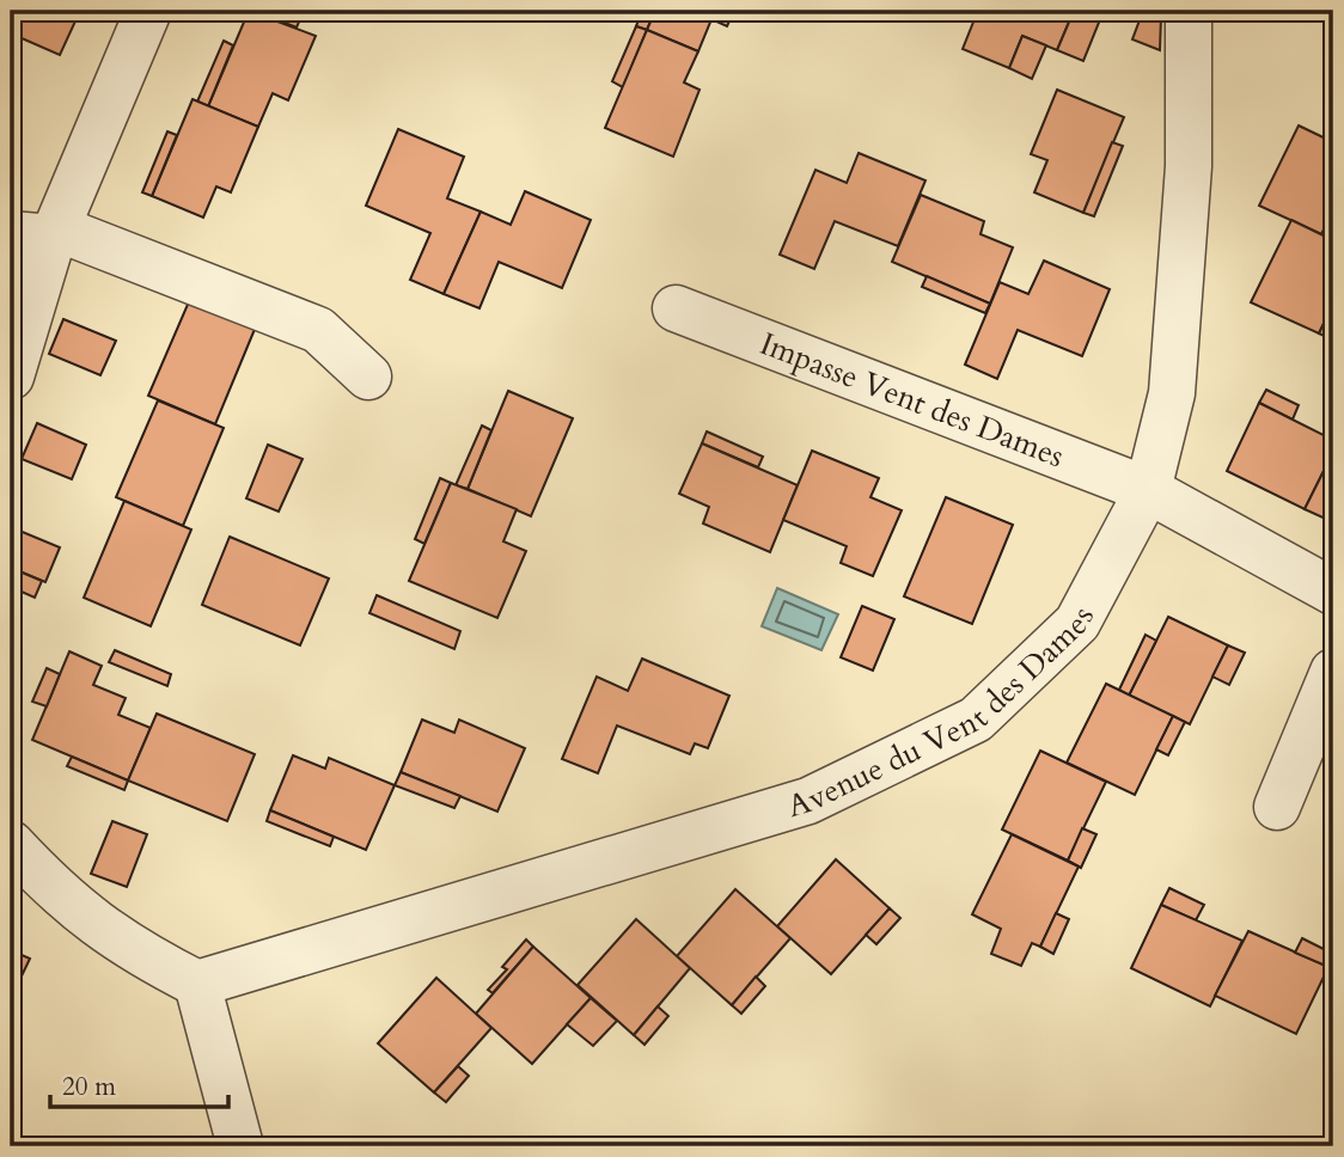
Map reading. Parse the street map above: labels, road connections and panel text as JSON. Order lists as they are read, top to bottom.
{
  "streets": {
    "street": ["Impasse Vent des Dames", "Avenue du Vent des Dames"]
  },
  "crossings": [
    ["Impasse Vent des Dames", "Avenue du Vent des Dames"]
  ],
  "scale_bar": "20 m"
}
